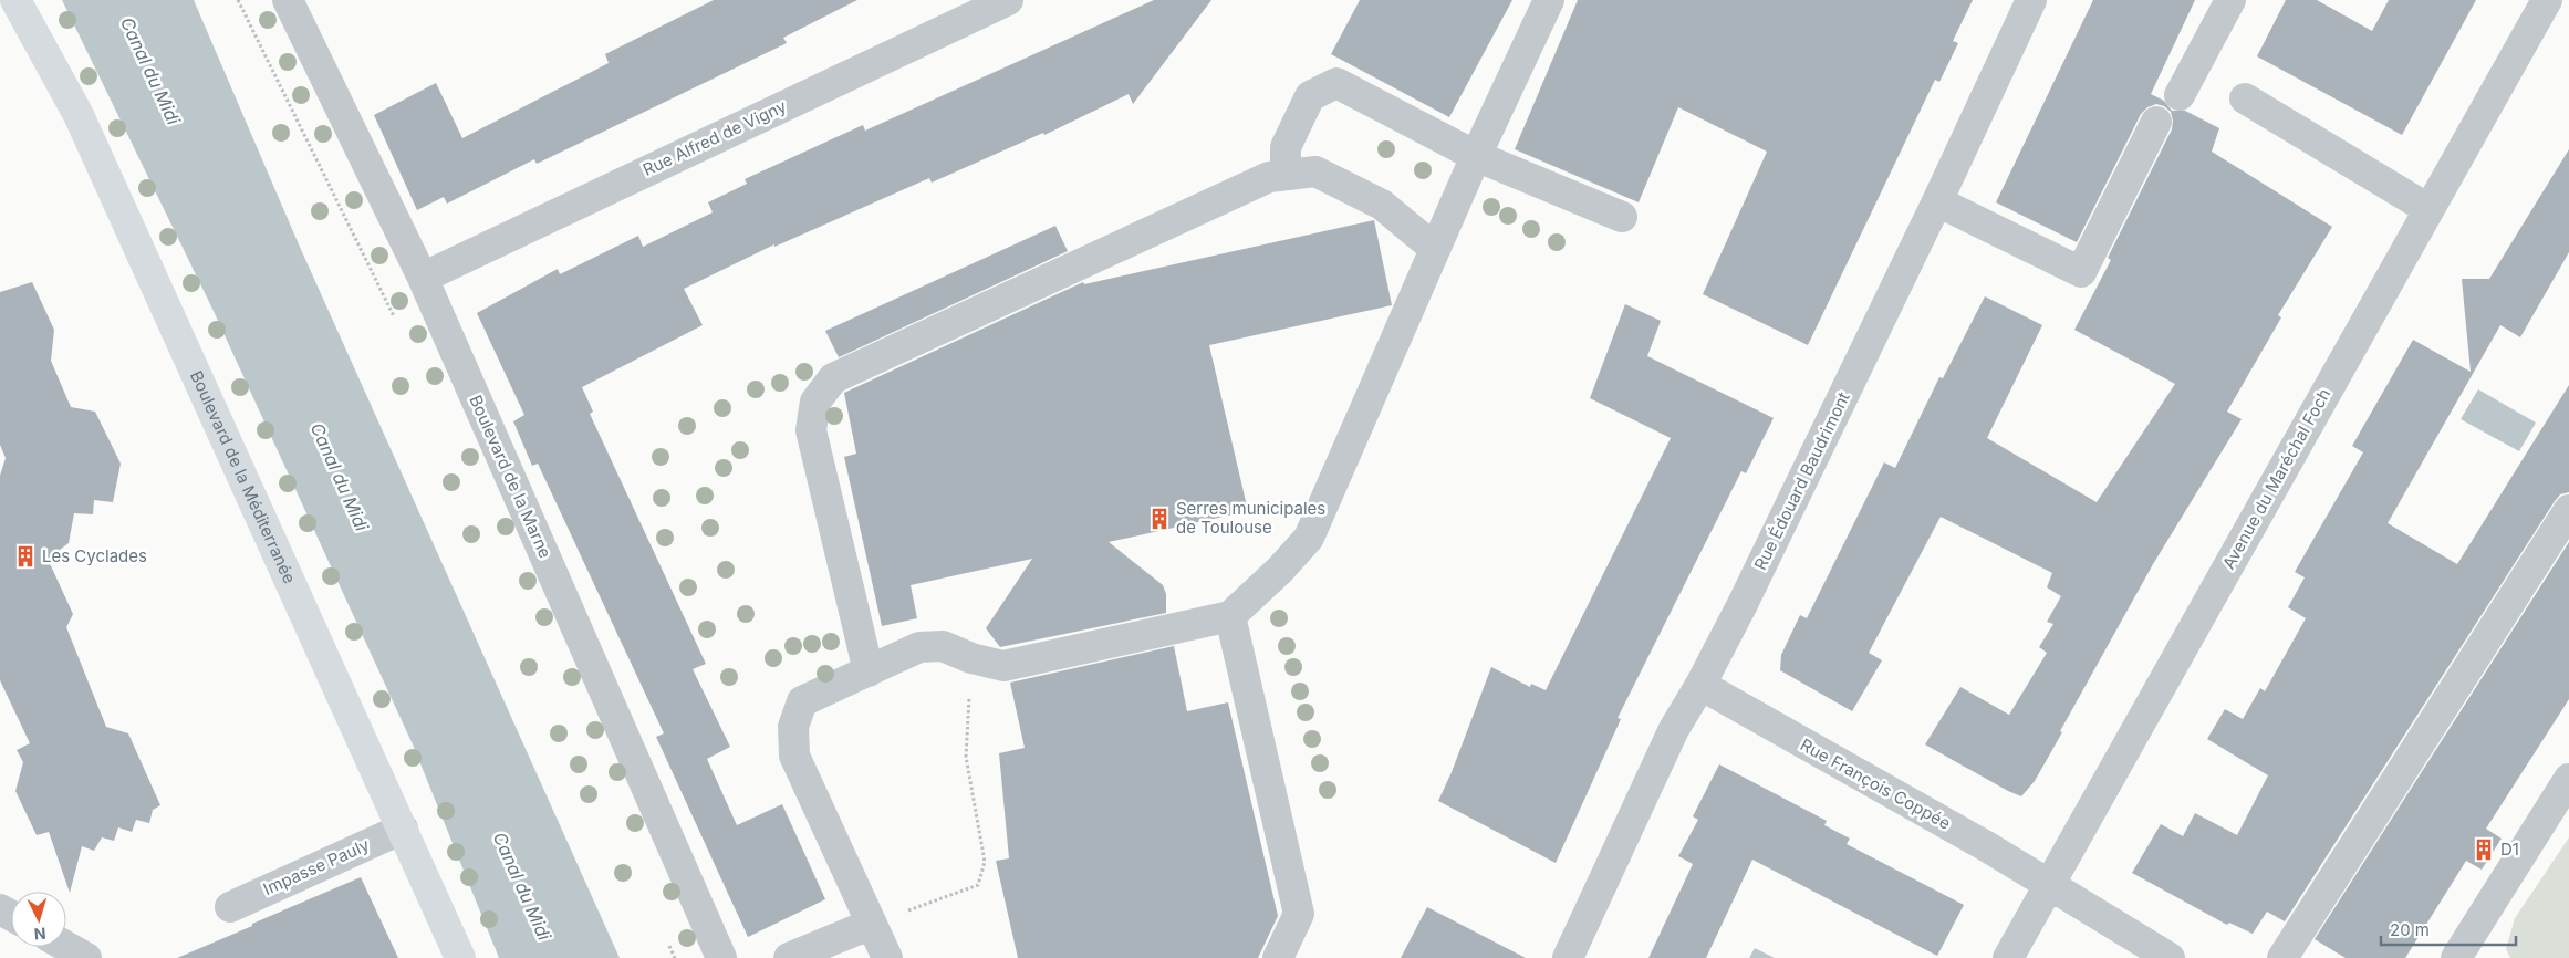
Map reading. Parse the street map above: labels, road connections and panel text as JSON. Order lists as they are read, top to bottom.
{
  "streets": {
    "main road": ["Boulevard de la Méditerranée"],
    "street": [
      "Rue Alfred de Vigny",
      "Boulevard de la Marne",
      "Avenue du Maréchal Foch",
      "Rue Édouard Baudrimont",
      "Rue François Coppée",
      "Impasse Pauly"
    ]
  },
  "crossings": [
    ["Rue Alfred de Vigny", "Boulevard de la Marne"],
    ["Boulevard de la Méditerranée", "Impasse Pauly"],
    ["Avenue du Maréchal Foch", "Rue François Coppée"],
    ["Rue Édouard Baudrimont", "Rue François Coppée"]
  ],
  "water": ["Canal du Midi"],
  "places": {
    "building": ["Serres municipales de Toulouse", "Les Cyclades", "D1"]
  },
  "scale_bar": "20 m",
  "north": "bottom"
}
